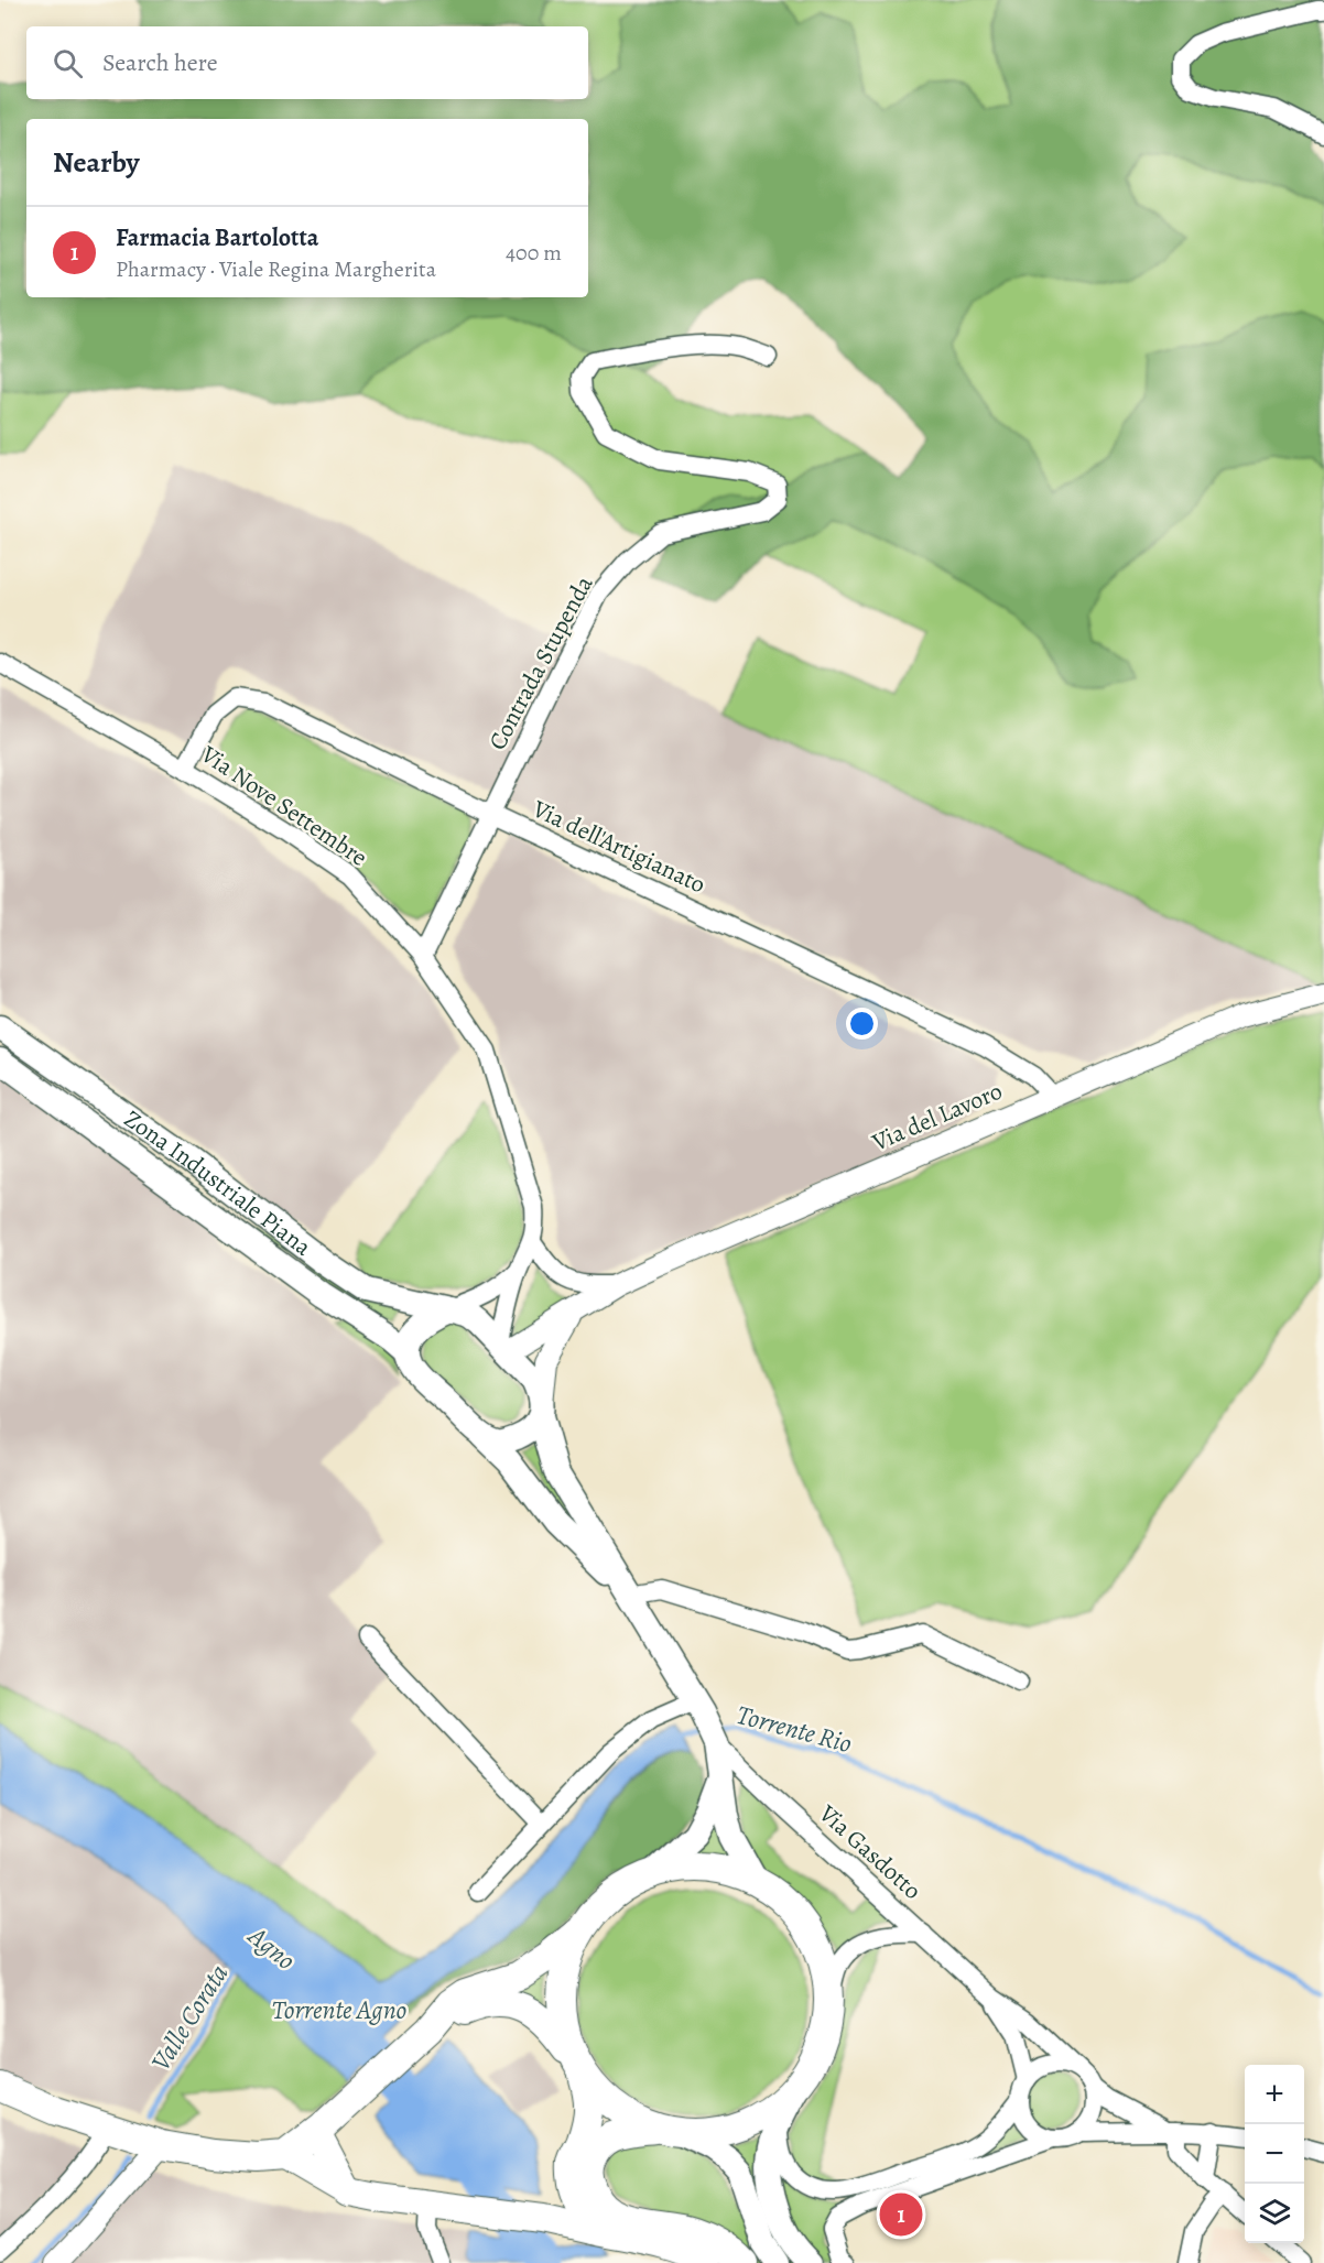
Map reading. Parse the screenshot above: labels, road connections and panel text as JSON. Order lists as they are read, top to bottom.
{
  "streets": {
    "main road": ["Zona Industriale Piana"],
    "street": [
      "Contrada Stupenda",
      "Via Nove Settembre",
      "Via dell'Artigianato",
      "Via del Lavoro",
      "Via Gasdotto"
    ]
  },
  "crossings": [
    ["Contrada Stupenda", "Via dell'Artigianato"],
    ["Via Nove Settembre", "Via dell'Artigianato"],
    ["Via Nove Settembre", "Via del Lavoro"],
    ["Via Nove Settembre", "Zona Industriale Piana"],
    ["Via dell'Artigianato", "Via del Lavoro"],
    ["Via del Lavoro", "Zona Industriale Piana"]
  ],
  "water": [
    "Torrente Rio",
    "Agno",
    "Torrente Agno",
    "Valle Corata"
  ],
  "page": {
    "search": "Search here",
    "heading": "Nearby",
    "list": [
      {
        "mark": "1",
        "name": "Farmacia Bartolotta",
        "note": "Pharmacy · Viale Regina Margherita",
        "value": "400 m"
      }
    ],
    "map_buttons": ["+", "−"],
    "pins": "1"
  }
}
